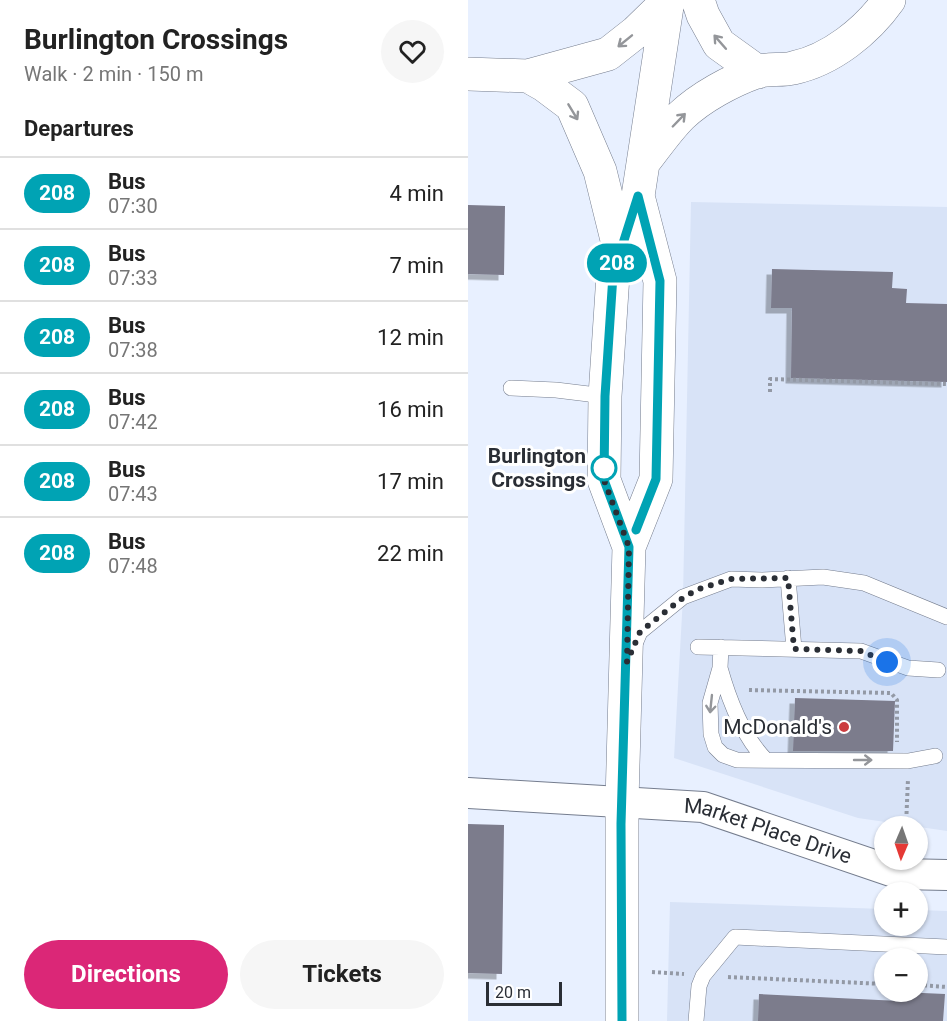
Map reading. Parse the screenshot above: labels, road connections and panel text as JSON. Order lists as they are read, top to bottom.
{
  "streets": {
    "street": ["Market Place Drive"]
  },
  "places": ["Burlington Crossings", "McDonald's"],
  "lines": ["bus line 208"],
  "scale_bar": "20 m",
  "north": "bottom",
  "page": {
    "heading": [
      ["Burlington Crossings", "Walk · 2 min · 150 m"],
      "Departures"
    ],
    "on_map": "208",
    "list": [
      {
        "mark": "208",
        "name": "Bus",
        "note": "07:30",
        "value": "4 min"
      },
      {
        "mark": "208",
        "name": "Bus",
        "note": "07:33",
        "value": "7 min"
      },
      {
        "mark": "208",
        "name": "Bus",
        "note": "07:38",
        "value": "12 min"
      },
      {
        "mark": "208",
        "name": "Bus",
        "note": "07:42",
        "value": "16 min"
      },
      {
        "mark": "208",
        "name": "Bus",
        "note": "07:43",
        "value": "17 min"
      },
      {
        "mark": "208",
        "name": "Bus",
        "note": "07:48",
        "value": "22 min"
      }
    ],
    "map_buttons": ["+", "−"],
    "buttons": ["Directions", "Tickets"],
    "scale": "20 m"
  }
}
